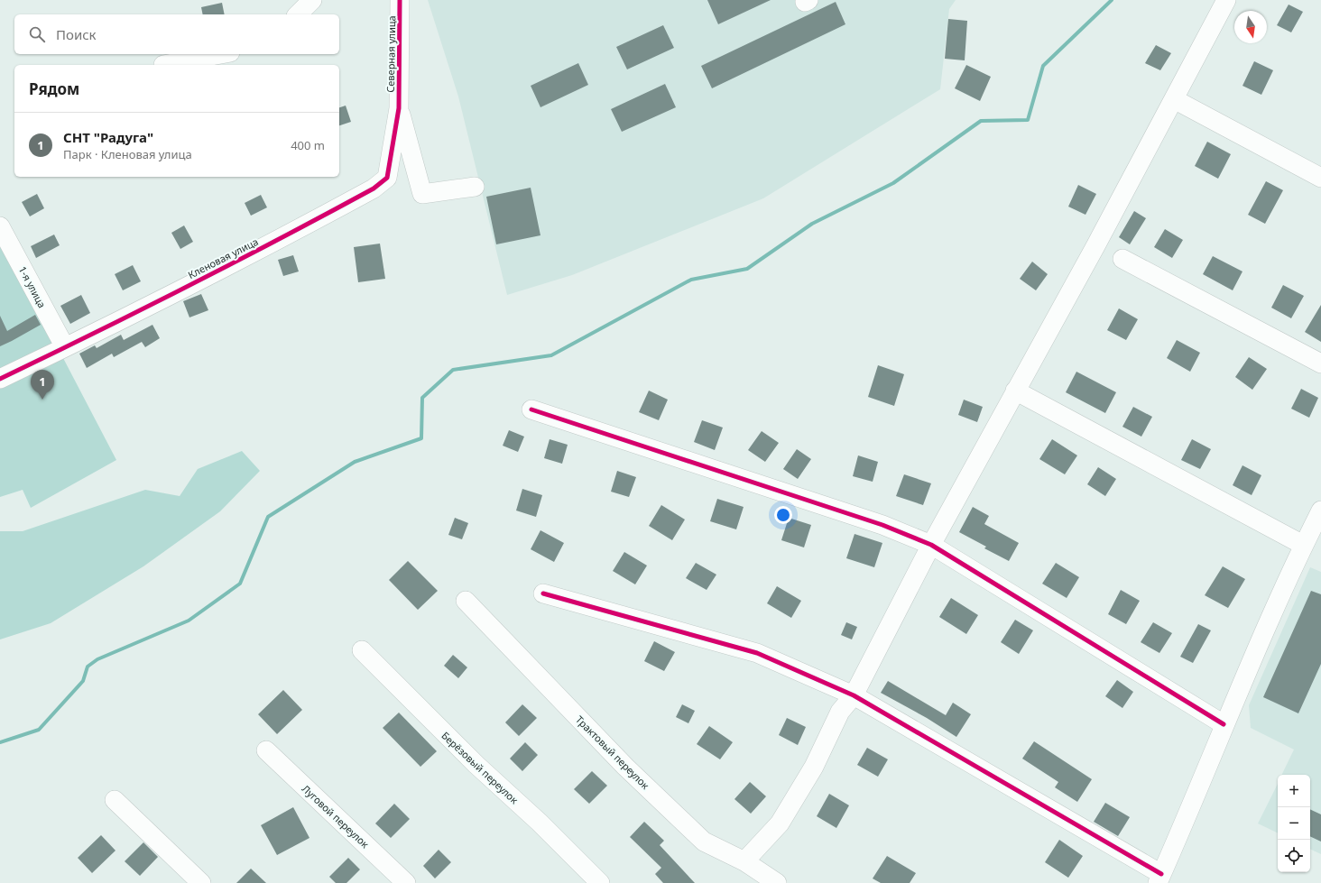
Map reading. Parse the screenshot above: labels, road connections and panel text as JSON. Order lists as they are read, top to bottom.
{
  "streets": {
    "street": [
      "Северная улица",
      "Кленовая улица",
      "1-я улица",
      "Трактовый переулок",
      "Берёзовый переулок",
      "Луговой переулок"
    ]
  },
  "crossings": [
    ["Северная улица", "Кленовая улица"],
    ["Кленовая улица", "1-я улица"]
  ],
  "north": "bottom",
  "page": {
    "search": "Поиск",
    "heading": "Рядом",
    "list": [
      {
        "mark": "1",
        "name": "СНТ \"Радуга\"",
        "note": "Парк · Кленовая улица",
        "value": "400 m"
      }
    ],
    "pins": "1",
    "map_buttons": ["+", "−"]
  }
}
